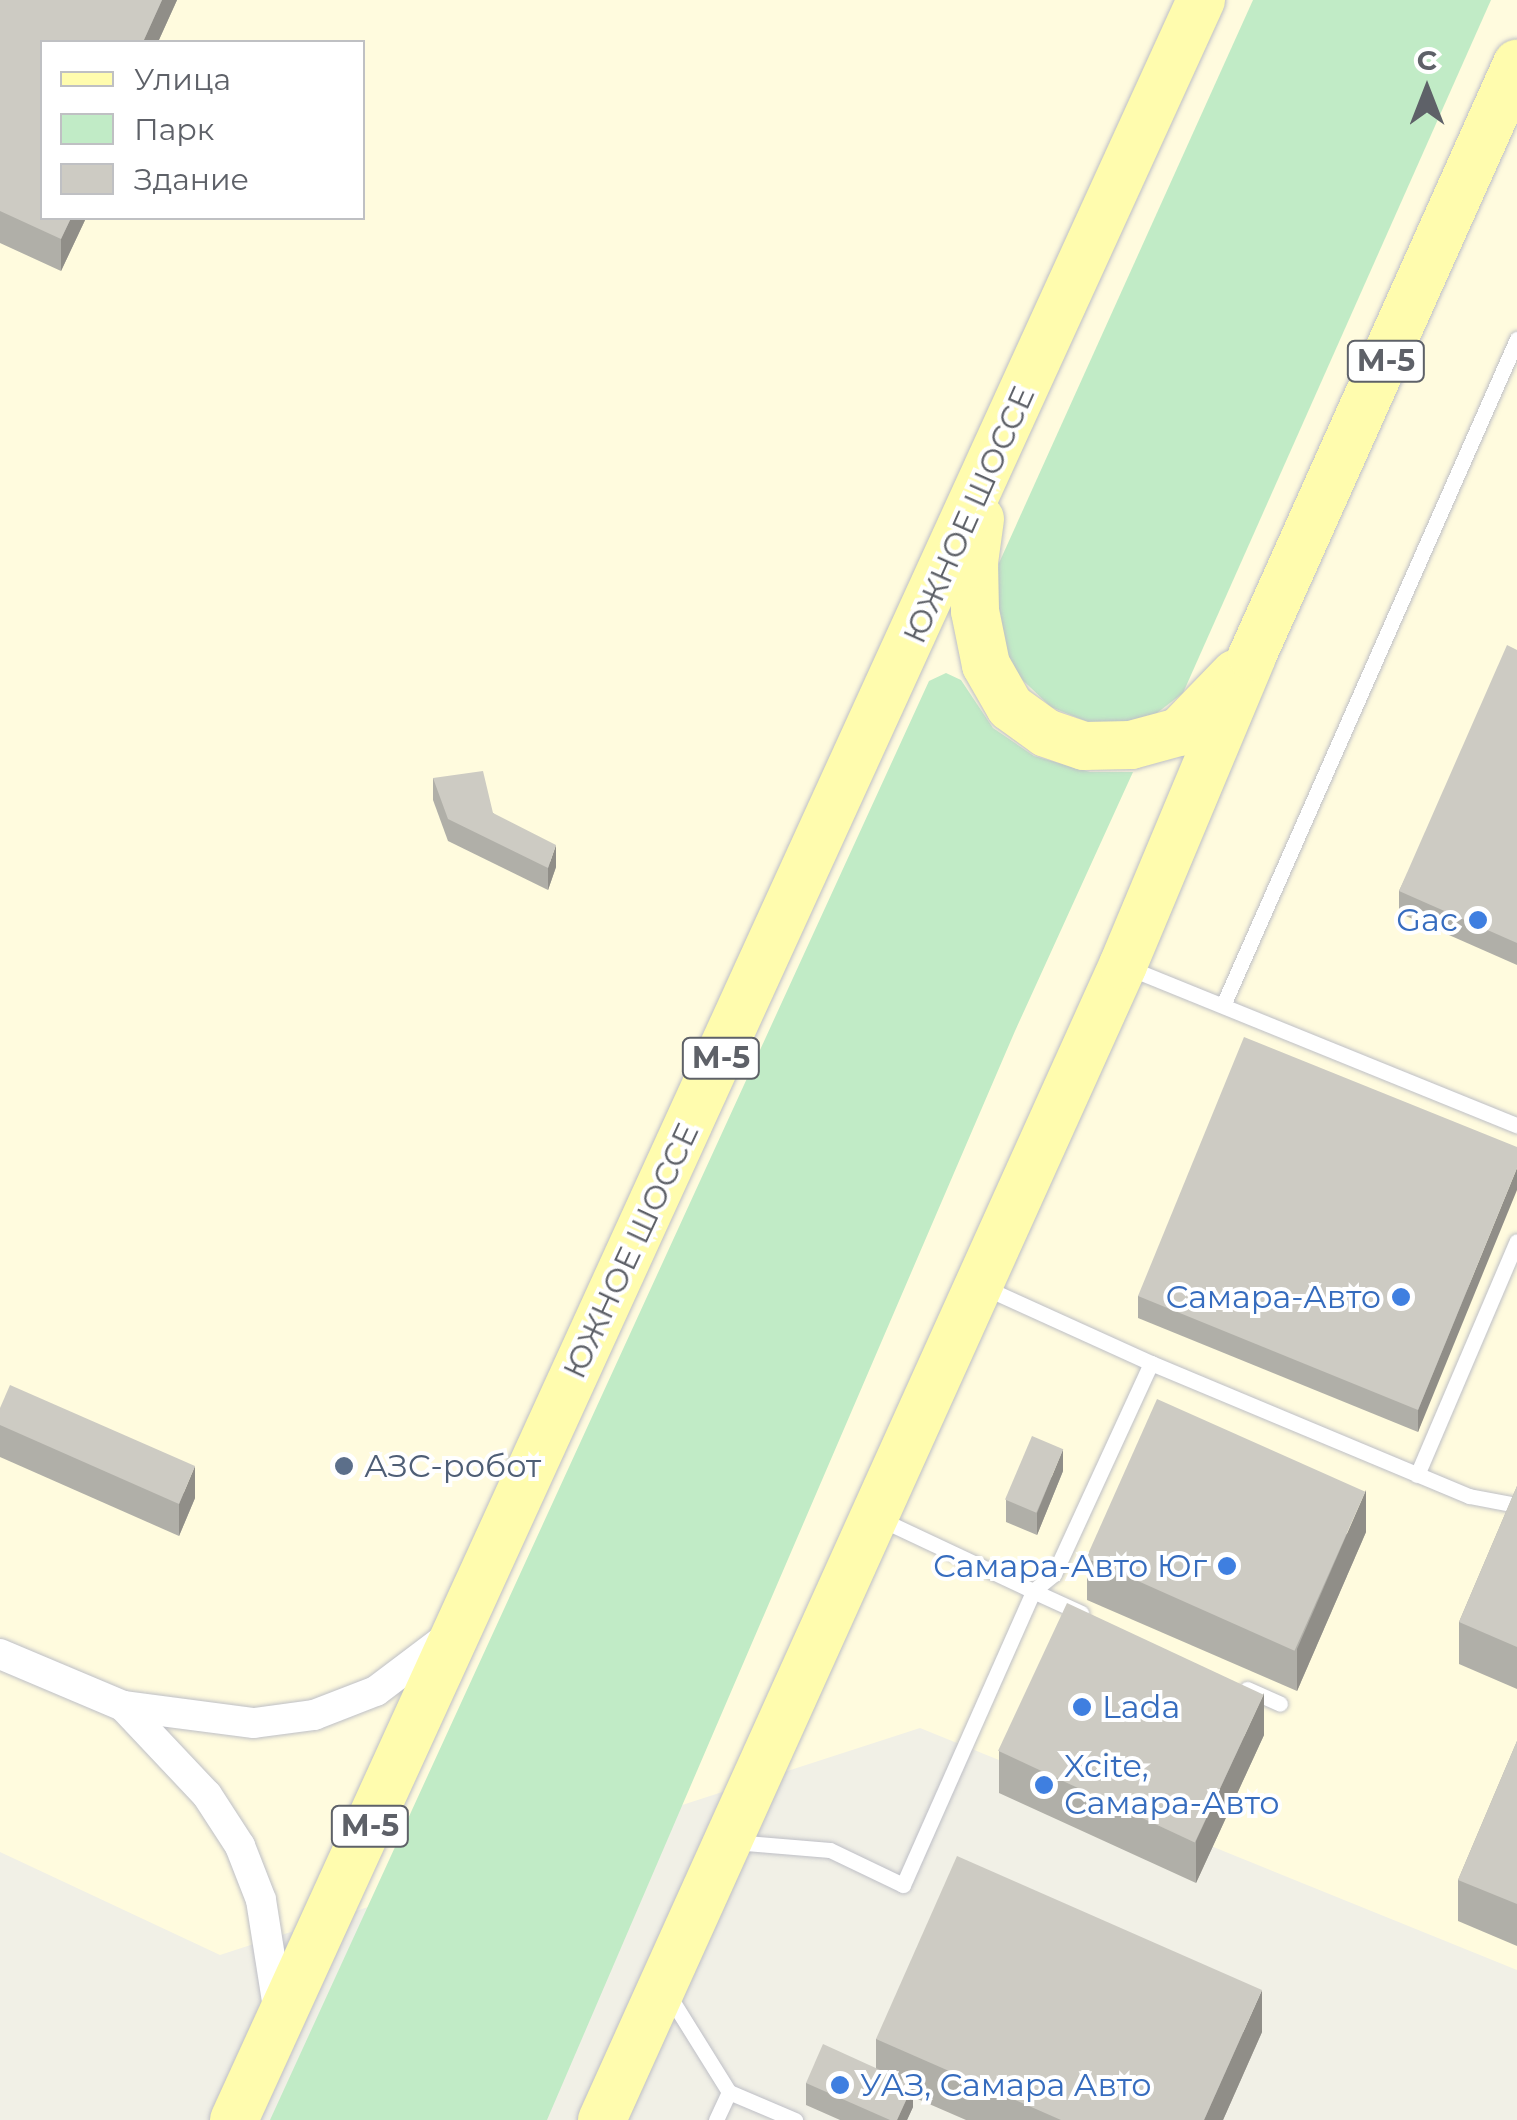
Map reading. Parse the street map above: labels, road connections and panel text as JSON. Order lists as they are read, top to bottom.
{
  "streets": {
    "main road": ["М-5", "ЮЖНОЕ ШОССЕ"]
  },
  "places": [
    "Gac",
    "Самара-Авто",
    "АЗС-робот",
    "Самара-Авто Юг",
    "Lada",
    "Xcite, Самара-Авто",
    "УАЗ, Самара Авто"
  ],
  "legend": ["Улица", "Парк", "Здание"],
  "north": "top"
}
